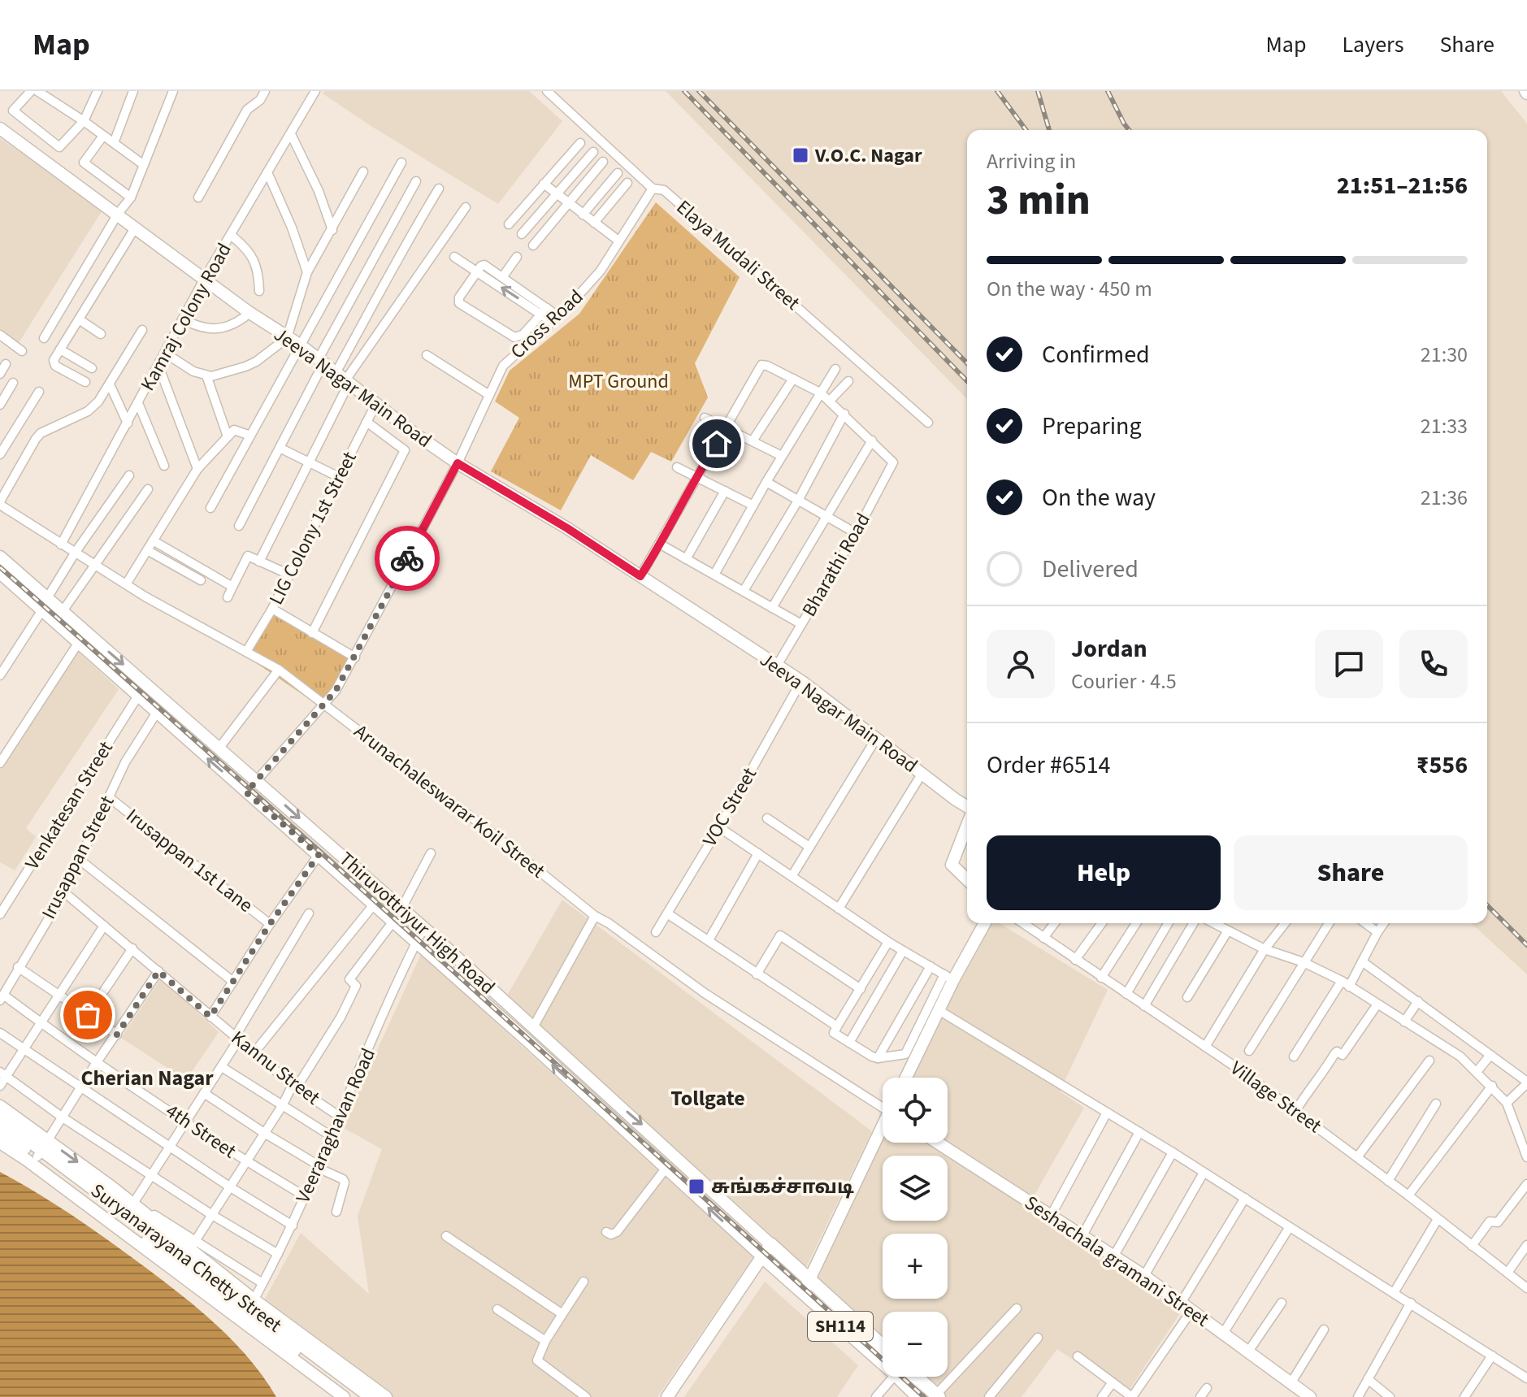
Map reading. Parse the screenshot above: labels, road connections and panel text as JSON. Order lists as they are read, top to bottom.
{
  "streets": {
    "main road": ["Suryanarayana Chetty Street", "SH114"],
    "street": [
      "Elaya Mudali Street",
      "Kamraj Colony Road",
      "Cross Road",
      "Jeeva Nagar Main Road",
      "LIG Colony 1st Street",
      "Bharathi Road",
      "Arunachaleswarar Koil Street",
      "Venkatesan Street",
      "VOC Street",
      "Irusappan Street",
      "Irusappan 1st Lane",
      "Thiruvottriyur High Road",
      "Kannu Street",
      "Village Street",
      "Veeraraghavan Road",
      "4th Street",
      "Seshachala gramani Street"
    ]
  },
  "crossings": [
    ["Elaya Mudali Street", "Cross Road"],
    ["Kamraj Colony Road", "Jeeva Nagar Main Road"],
    ["Kamraj Colony Road", "Arunachaleswarar Koil Street"],
    ["Cross Road", "Jeeva Nagar Main Road"],
    ["Cross Road", "Arunachaleswarar Koil Street"],
    ["Cross Road", "Thiruvottriyur High Road"],
    ["Jeeva Nagar Main Road", "LIG Colony 1st Street"],
    ["Jeeva Nagar Main Road", "Bharathi Road"],
    ["Jeeva Nagar Main Road", "VOC Street"],
    ["LIG Colony 1st Street", "Arunachaleswarar Koil Street"],
    ["Venkatesan Street", "Thiruvottriyur High Road"],
    ["Irusappan Street", "Irusappan 1st Lane"],
    ["Irusappan Street", "Thiruvottriyur High Road"],
    ["Irusappan Street", "Kannu Street"],
    ["Irusappan Street", "4th Street"],
    ["Thiruvottriyur High Road", "Veeraraghavan Road"],
    ["Thiruvottriyur High Road", "SH114"],
    ["Kannu Street", "Veeraraghavan Road"],
    ["Veeraraghavan Road", "4th Street"],
    ["Veeraraghavan Road", "Suryanarayana Chetty Street"]
  ],
  "districts": ["Cherian Nagar", "Tollgate"],
  "parks": ["MPT Ground"],
  "places": {
    "transit": ["V.O.C. Nagar", "சுங்கச்சாவடி"]
  },
  "page": {
    "header": "Map",
    "nav": ["Map", "Layers", "Share"],
    "heading": ["3 min", "Arriving in", "21:51–21:56"],
    "panel": [
      "Jordan",
      "Courier · 4.5",
      "Order #6514",
      "₹556"
    ],
    "bar": "On the way · 450 m",
    "list": [
      ["Confirmed", "21:30"],
      ["Preparing", "21:33"],
      ["On the way", "21:36"],
      "Delivered"
    ],
    "buttons": ["Help", "Share"],
    "map_buttons": ["+", "−"]
  }
}
